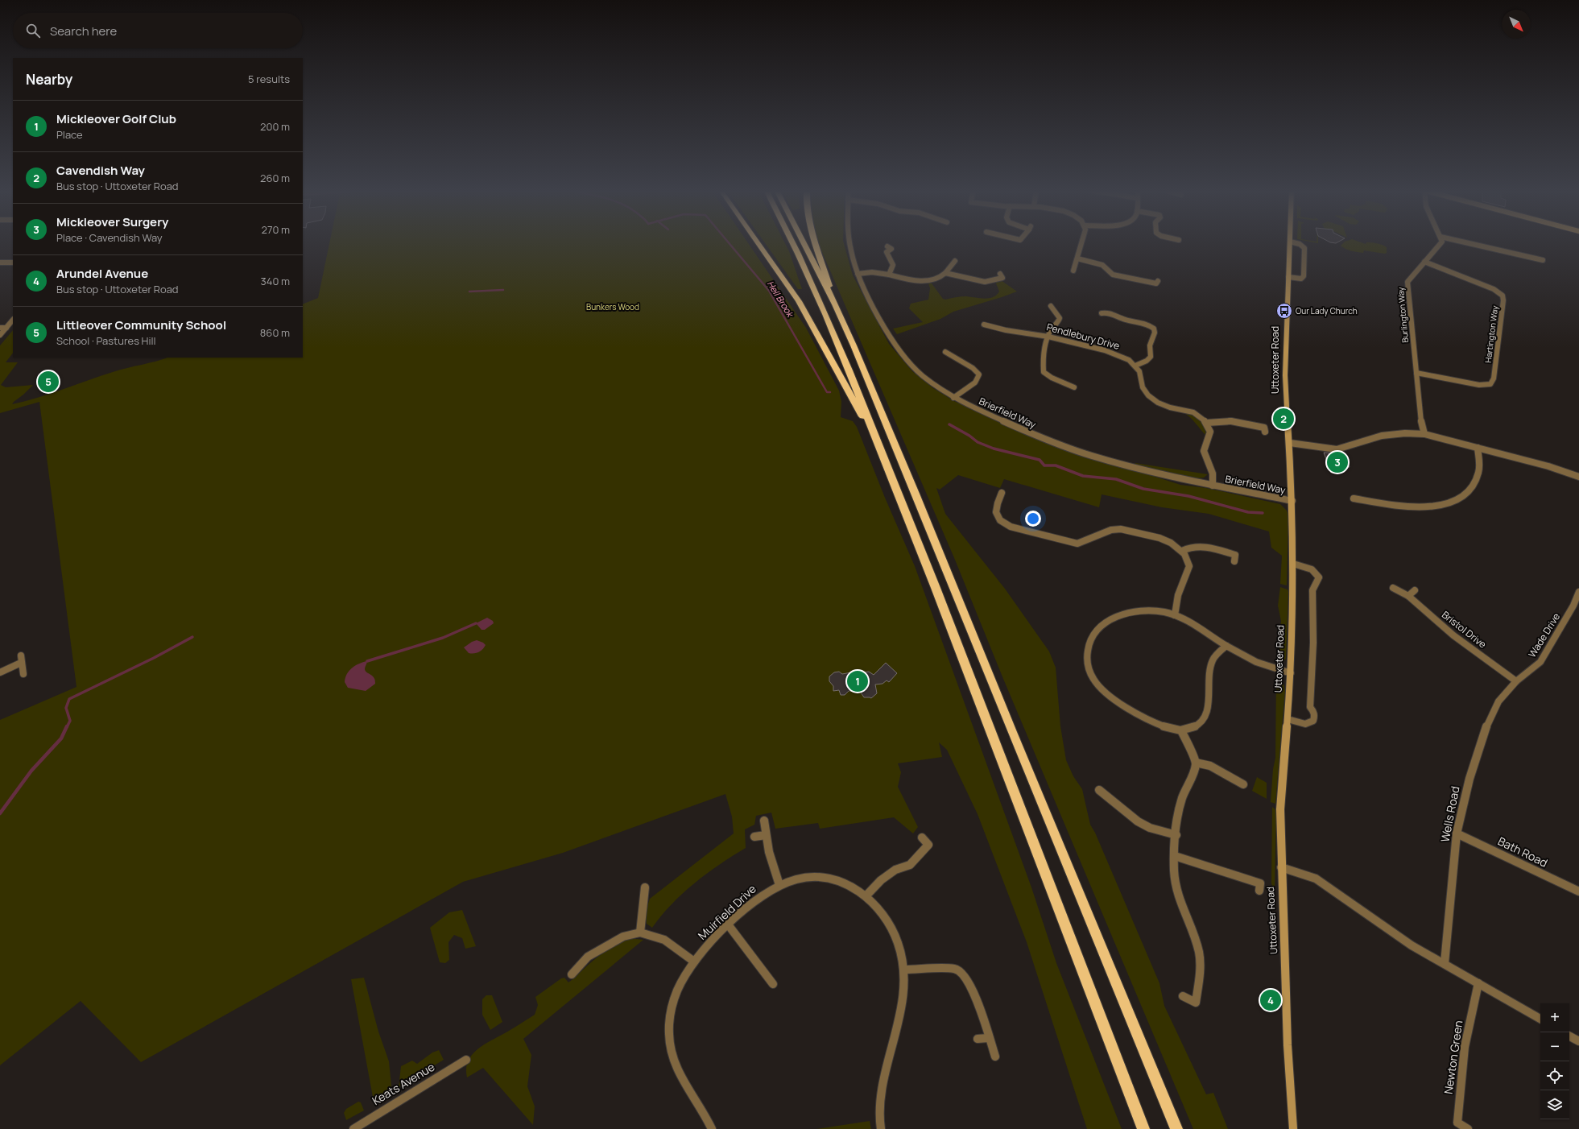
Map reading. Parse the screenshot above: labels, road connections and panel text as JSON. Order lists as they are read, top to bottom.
{
  "streets": {
    "main road": ["Uttoxeter Road"],
    "street": [
      "Burlington Way",
      "Hartington Way",
      "Pendlebury Drive",
      "Brierfield Way",
      "Bristol Drive",
      "Wade Drive",
      "Wells Road",
      "Bath Road",
      "Muirfield Drive",
      "Newton Green",
      "Keats Avenue"
    ]
  },
  "crossings": [
    ["Burlington Way", "Hartington Way"],
    ["Uttoxeter Road", "Brierfield Way"],
    ["Bristol Drive", "Wade Drive"],
    ["Bristol Drive", "Wells Road"],
    ["Wade Drive", "Wells Road"],
    ["Wells Road", "Bath Road"]
  ],
  "water": ["Hell Brook"],
  "parks": ["Bunkers Wood"],
  "places": {
    "bus stop": ["Our Lady Church"]
  },
  "north": "bottom right",
  "page": {
    "search": "Search here",
    "heading": ["Nearby", "5 results"],
    "list": [
      {
        "mark": "1",
        "name": "Mickleover Golf Club",
        "note": "Place",
        "value": "200 m"
      },
      {
        "mark": "2",
        "name": "Cavendish Way",
        "note": "Bus stop · Uttoxeter Road",
        "value": "260 m"
      },
      {
        "mark": "3",
        "name": "Mickleover Surgery",
        "note": "Place · Cavendish Way",
        "value": "270 m"
      },
      {
        "mark": "4",
        "name": "Arundel Avenue",
        "note": "Bus stop · Uttoxeter Road",
        "value": "340 m"
      },
      {
        "mark": "5",
        "name": "Littleover Community School",
        "note": "School · Pastures Hill",
        "value": "860 m"
      }
    ],
    "pins": [
      "5",
      "2",
      "3",
      "1",
      "4"
    ],
    "map_buttons": ["+", "−"]
  }
}
